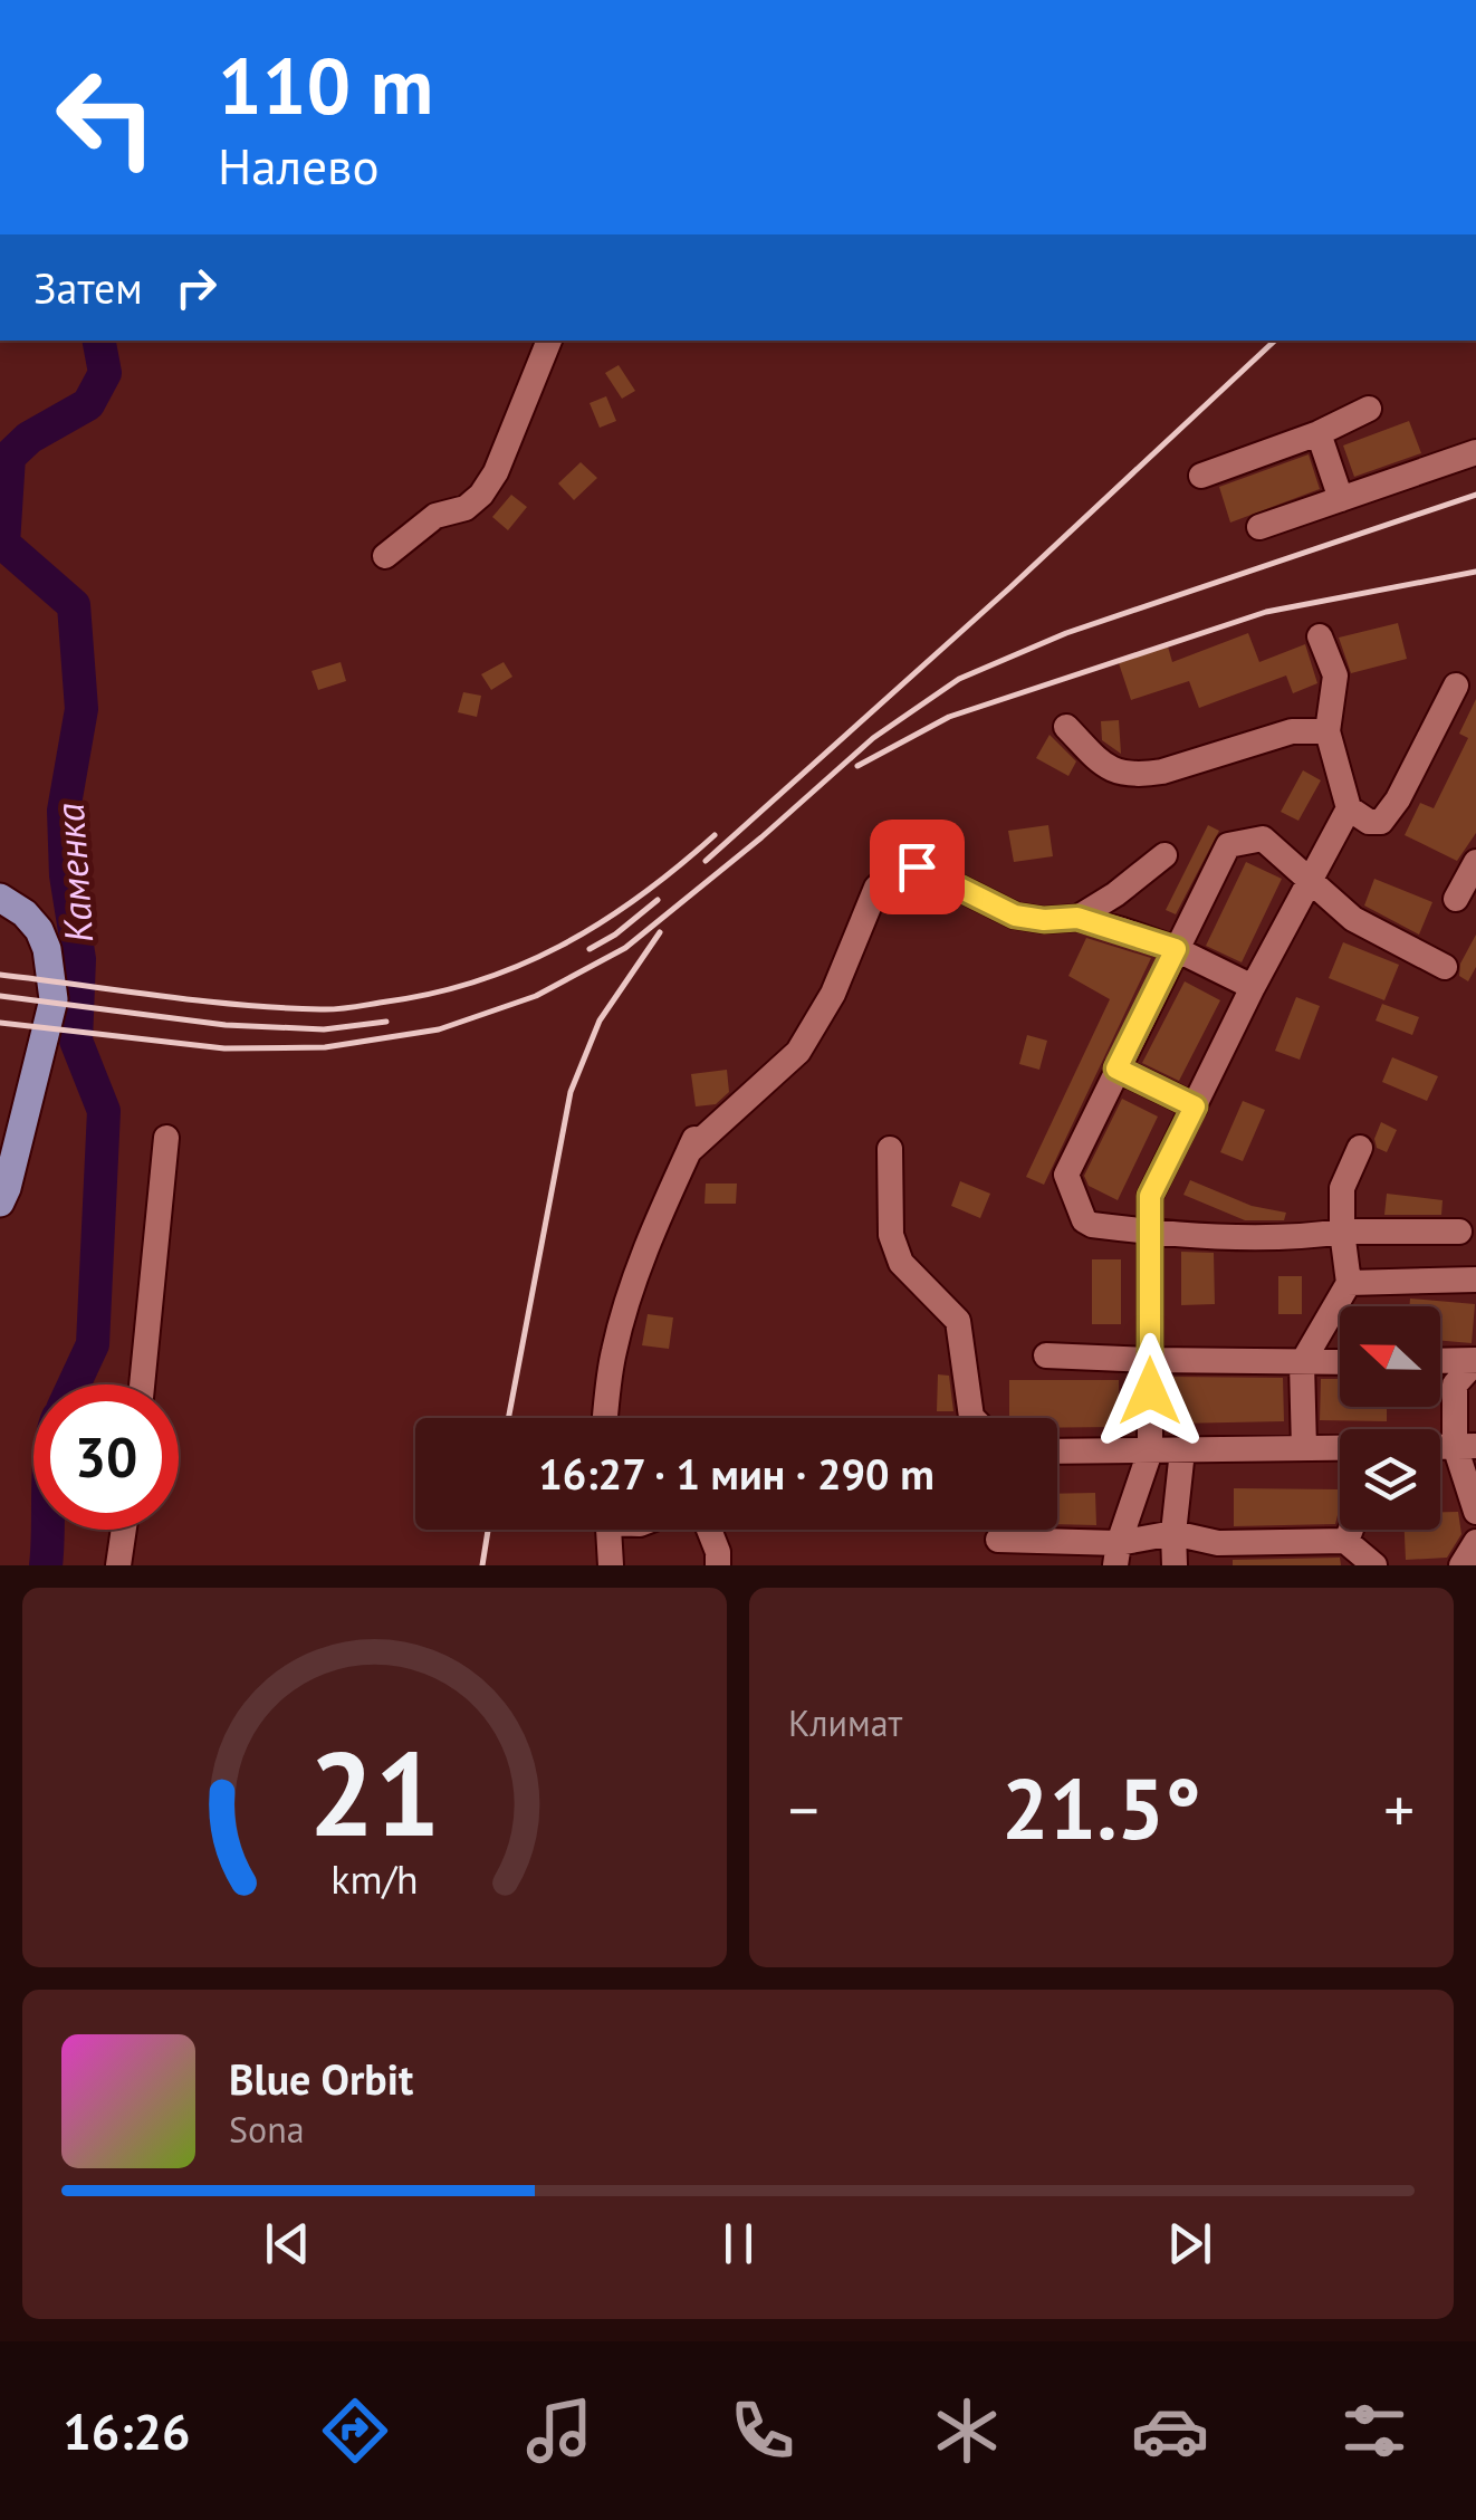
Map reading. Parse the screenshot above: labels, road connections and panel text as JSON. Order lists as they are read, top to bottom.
{
  "water": ["Каменка"],
  "north": "left",
  "page": {
    "turn": ["110 m", "Налево"],
    "then": "Затем",
    "limit": "30",
    "trip": "16:27 · 1 мин · 290 m",
    "tile": "Климат",
    "heat": ["−", "21.5°", "+"],
    "song": ["Blue Orbit", "Sona"],
    "tabs": "16:26",
    "gauge": ["21", "km/h"]
  }
}
